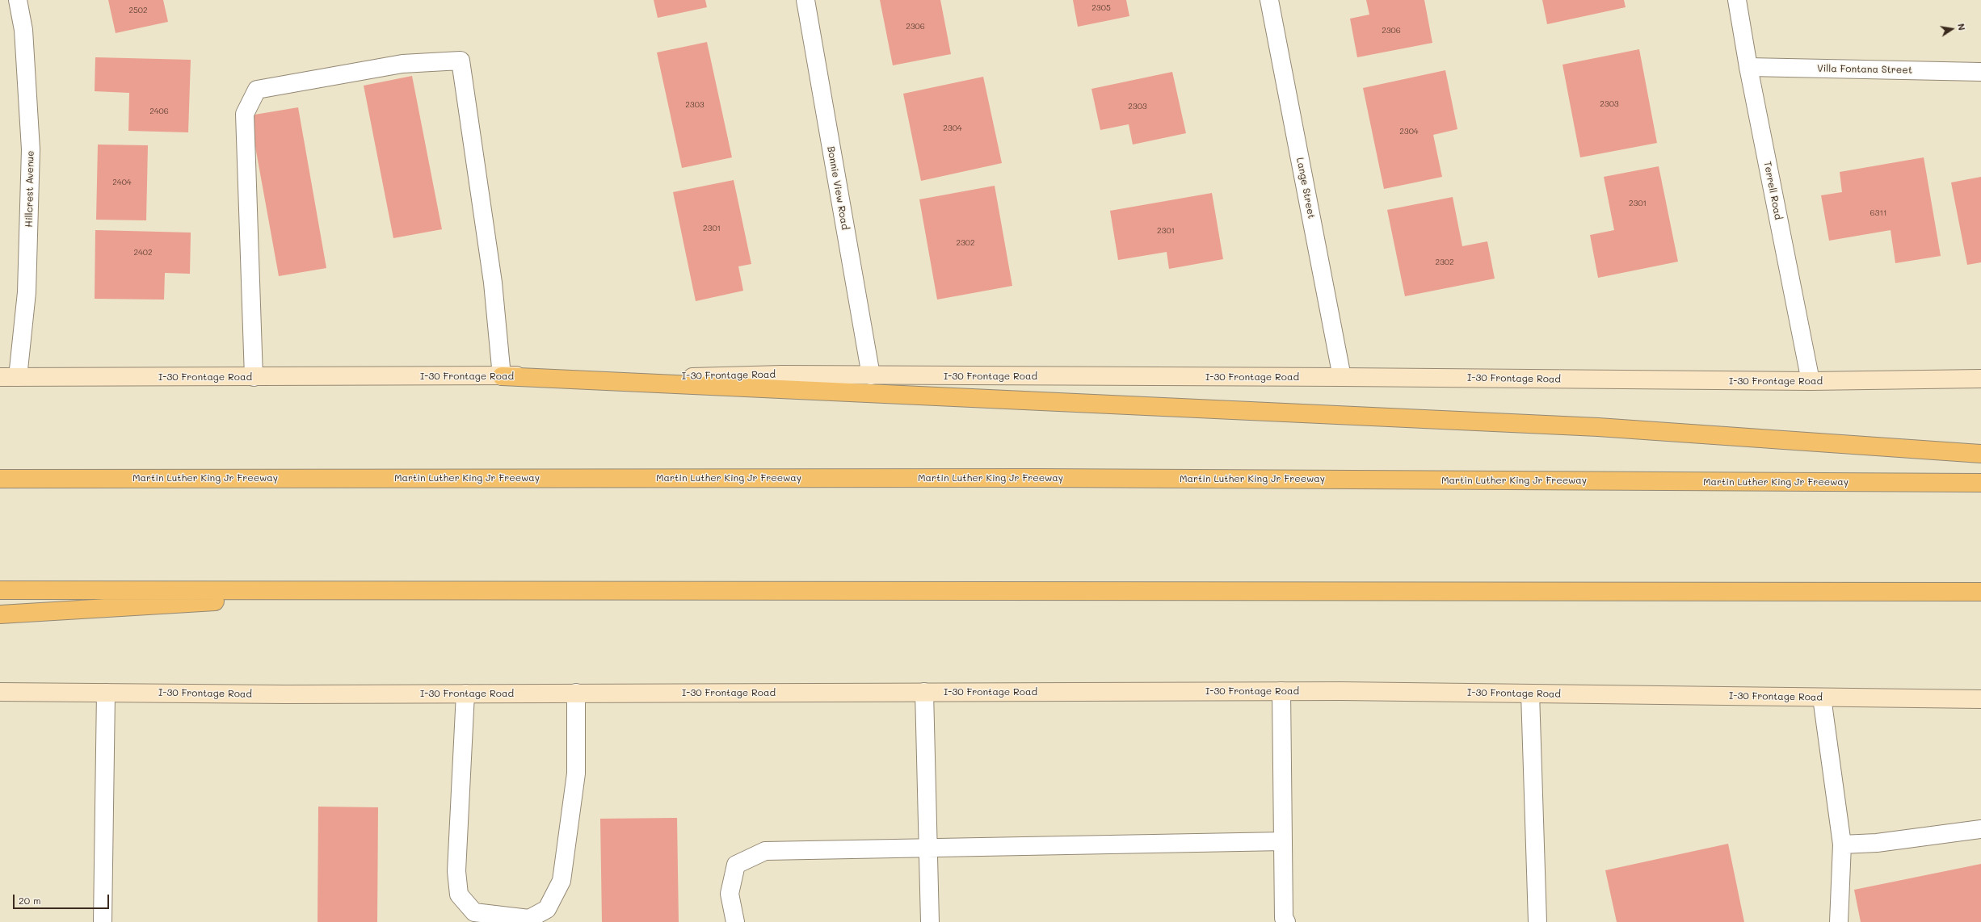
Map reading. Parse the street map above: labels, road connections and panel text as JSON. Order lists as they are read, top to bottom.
{
  "streets": {
    "highway": ["Martin Luther King Jr Freeway"],
    "main road": ["I-30 Frontage Road"],
    "street": [
      "Villa Fontana Street",
      "Bonnie View Road",
      "Lange Street",
      "Hillcrest Avenue",
      "Terrell Road"
    ]
  },
  "crossings": [
    ["Villa Fontana Street", "Terrell Road"],
    ["Bonnie View Road", "I-30 Frontage Road"],
    ["Lange Street", "I-30 Frontage Road"],
    ["Hillcrest Avenue", "I-30 Frontage Road"],
    ["Terrell Road", "I-30 Frontage Road"]
  ],
  "house_numbers": [
    "2305",
    "2502",
    "2306",
    "2306",
    "2303",
    "2303",
    "2303",
    "2406",
    "2304",
    "2304",
    "2404",
    "2301",
    "6311",
    "2301",
    "2301",
    "2302",
    "2402",
    "2302"
  ],
  "scale_bar": "20 m",
  "north": "right"
}
